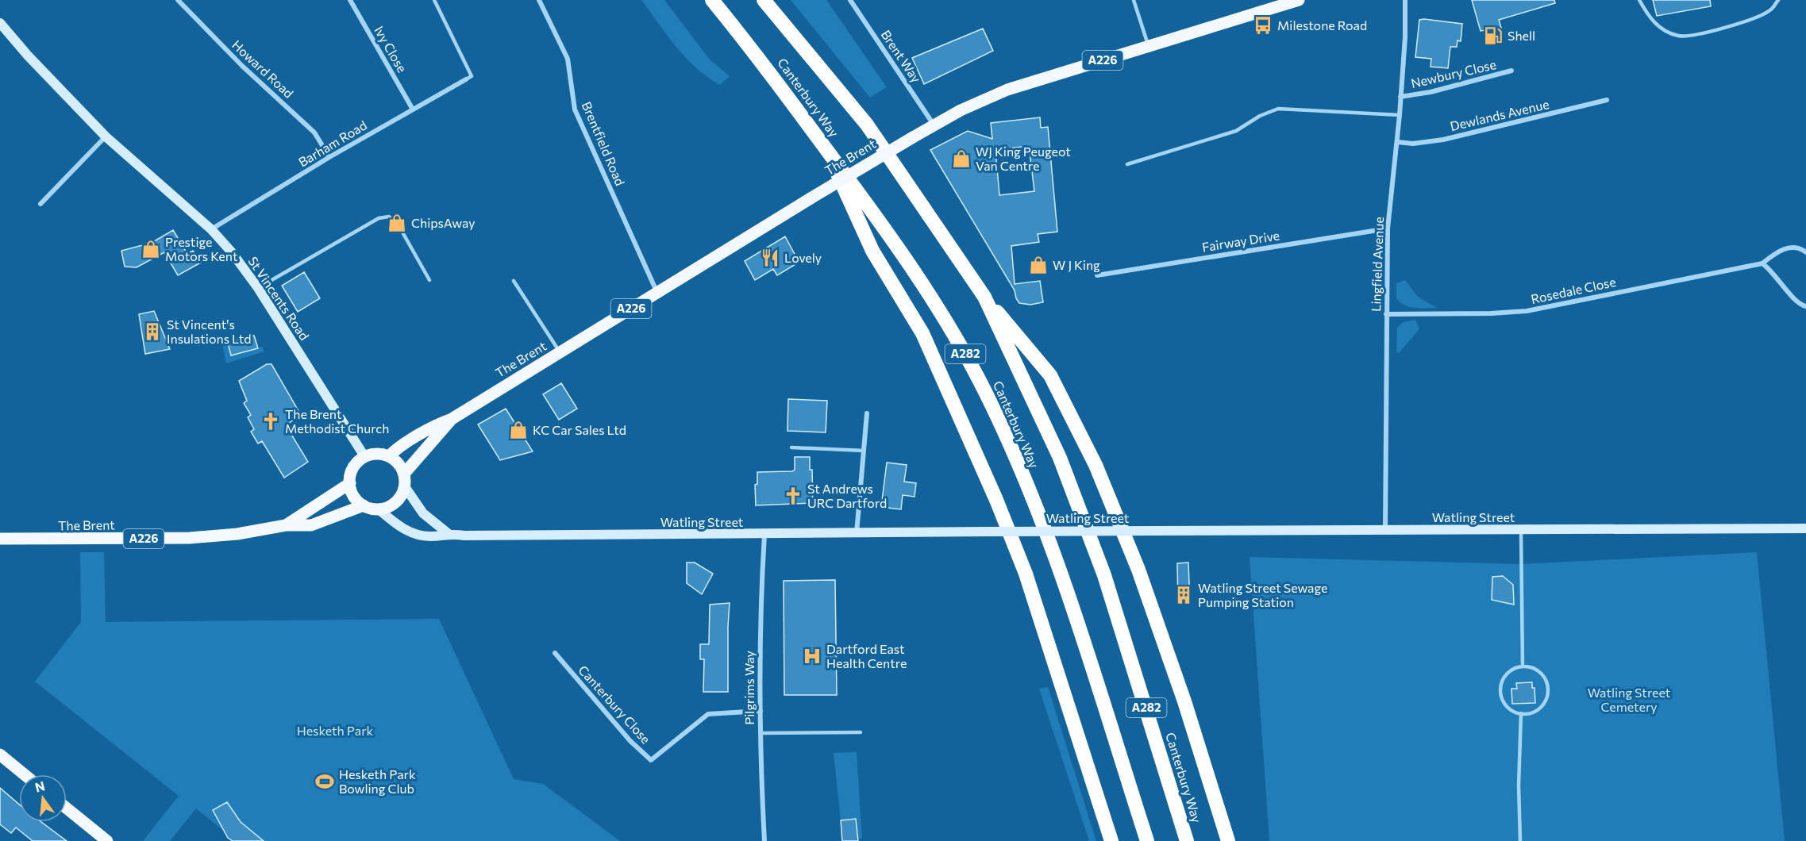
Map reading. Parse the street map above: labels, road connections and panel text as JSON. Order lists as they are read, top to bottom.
{
  "streets": {
    "highway": ["Canterbury Way", "A282"],
    "main road": [
      "A226",
      "The Brent",
      "St Vincents Road",
      "Watling Street"
    ],
    "street": [
      "Ivy Close",
      "Brent Way",
      "Howard Road",
      "Newbury Close",
      "Dewlands Avenue",
      "Barham Road",
      "Brentfield Road",
      "Fairway Drive",
      "Lingfield Avenue",
      "Rosedale Close",
      "Pilgrims Way",
      "Canterbury Close"
    ]
  },
  "crossings": [
    ["Ivy Close", "Barham Road"],
    ["Brent Way", "The Brent"],
    ["Howard Road", "Barham Road"],
    ["Newbury Close", "Lingfield Avenue"],
    ["Dewlands Avenue", "Lingfield Avenue"],
    ["Barham Road", "St Vincents Road"],
    ["Brentfield Road", "The Brent"],
    ["The Brent", "St Vincents Road"],
    ["The Brent", "Watling Street"],
    ["Fairway Drive", "Lingfield Avenue"],
    ["Lingfield Avenue", "Rosedale Close"],
    ["Lingfield Avenue", "Watling Street"],
    ["St Vincents Road", "Watling Street"],
    ["Watling Street", "Pilgrims Way"],
    ["Pilgrims Way", "Canterbury Close"]
  ],
  "parks": ["Watling Street Cemetery", "Hesketh Park"],
  "places": {
    "bus stop": ["Milestone Road"],
    "fuel station": ["Shell"],
    "shop": [
      "WJ King Peugeot Van Centre",
      "ChipsAway",
      "Prestige Motors Kent",
      "W J King",
      "KC Car Sales Ltd"
    ],
    "restaurant": ["Lovely"],
    "building": ["St Vincent's Insulations Ltd", "Watling Street Sewage Pumping Station"],
    "church": ["The Brent Methodist Church", "St Andrews URC Dartford"],
    "hospital": ["Dartford East Health Centre"],
    "sports": ["Hesketh Park Bowling Club"]
  },
  "north": "top"
}
